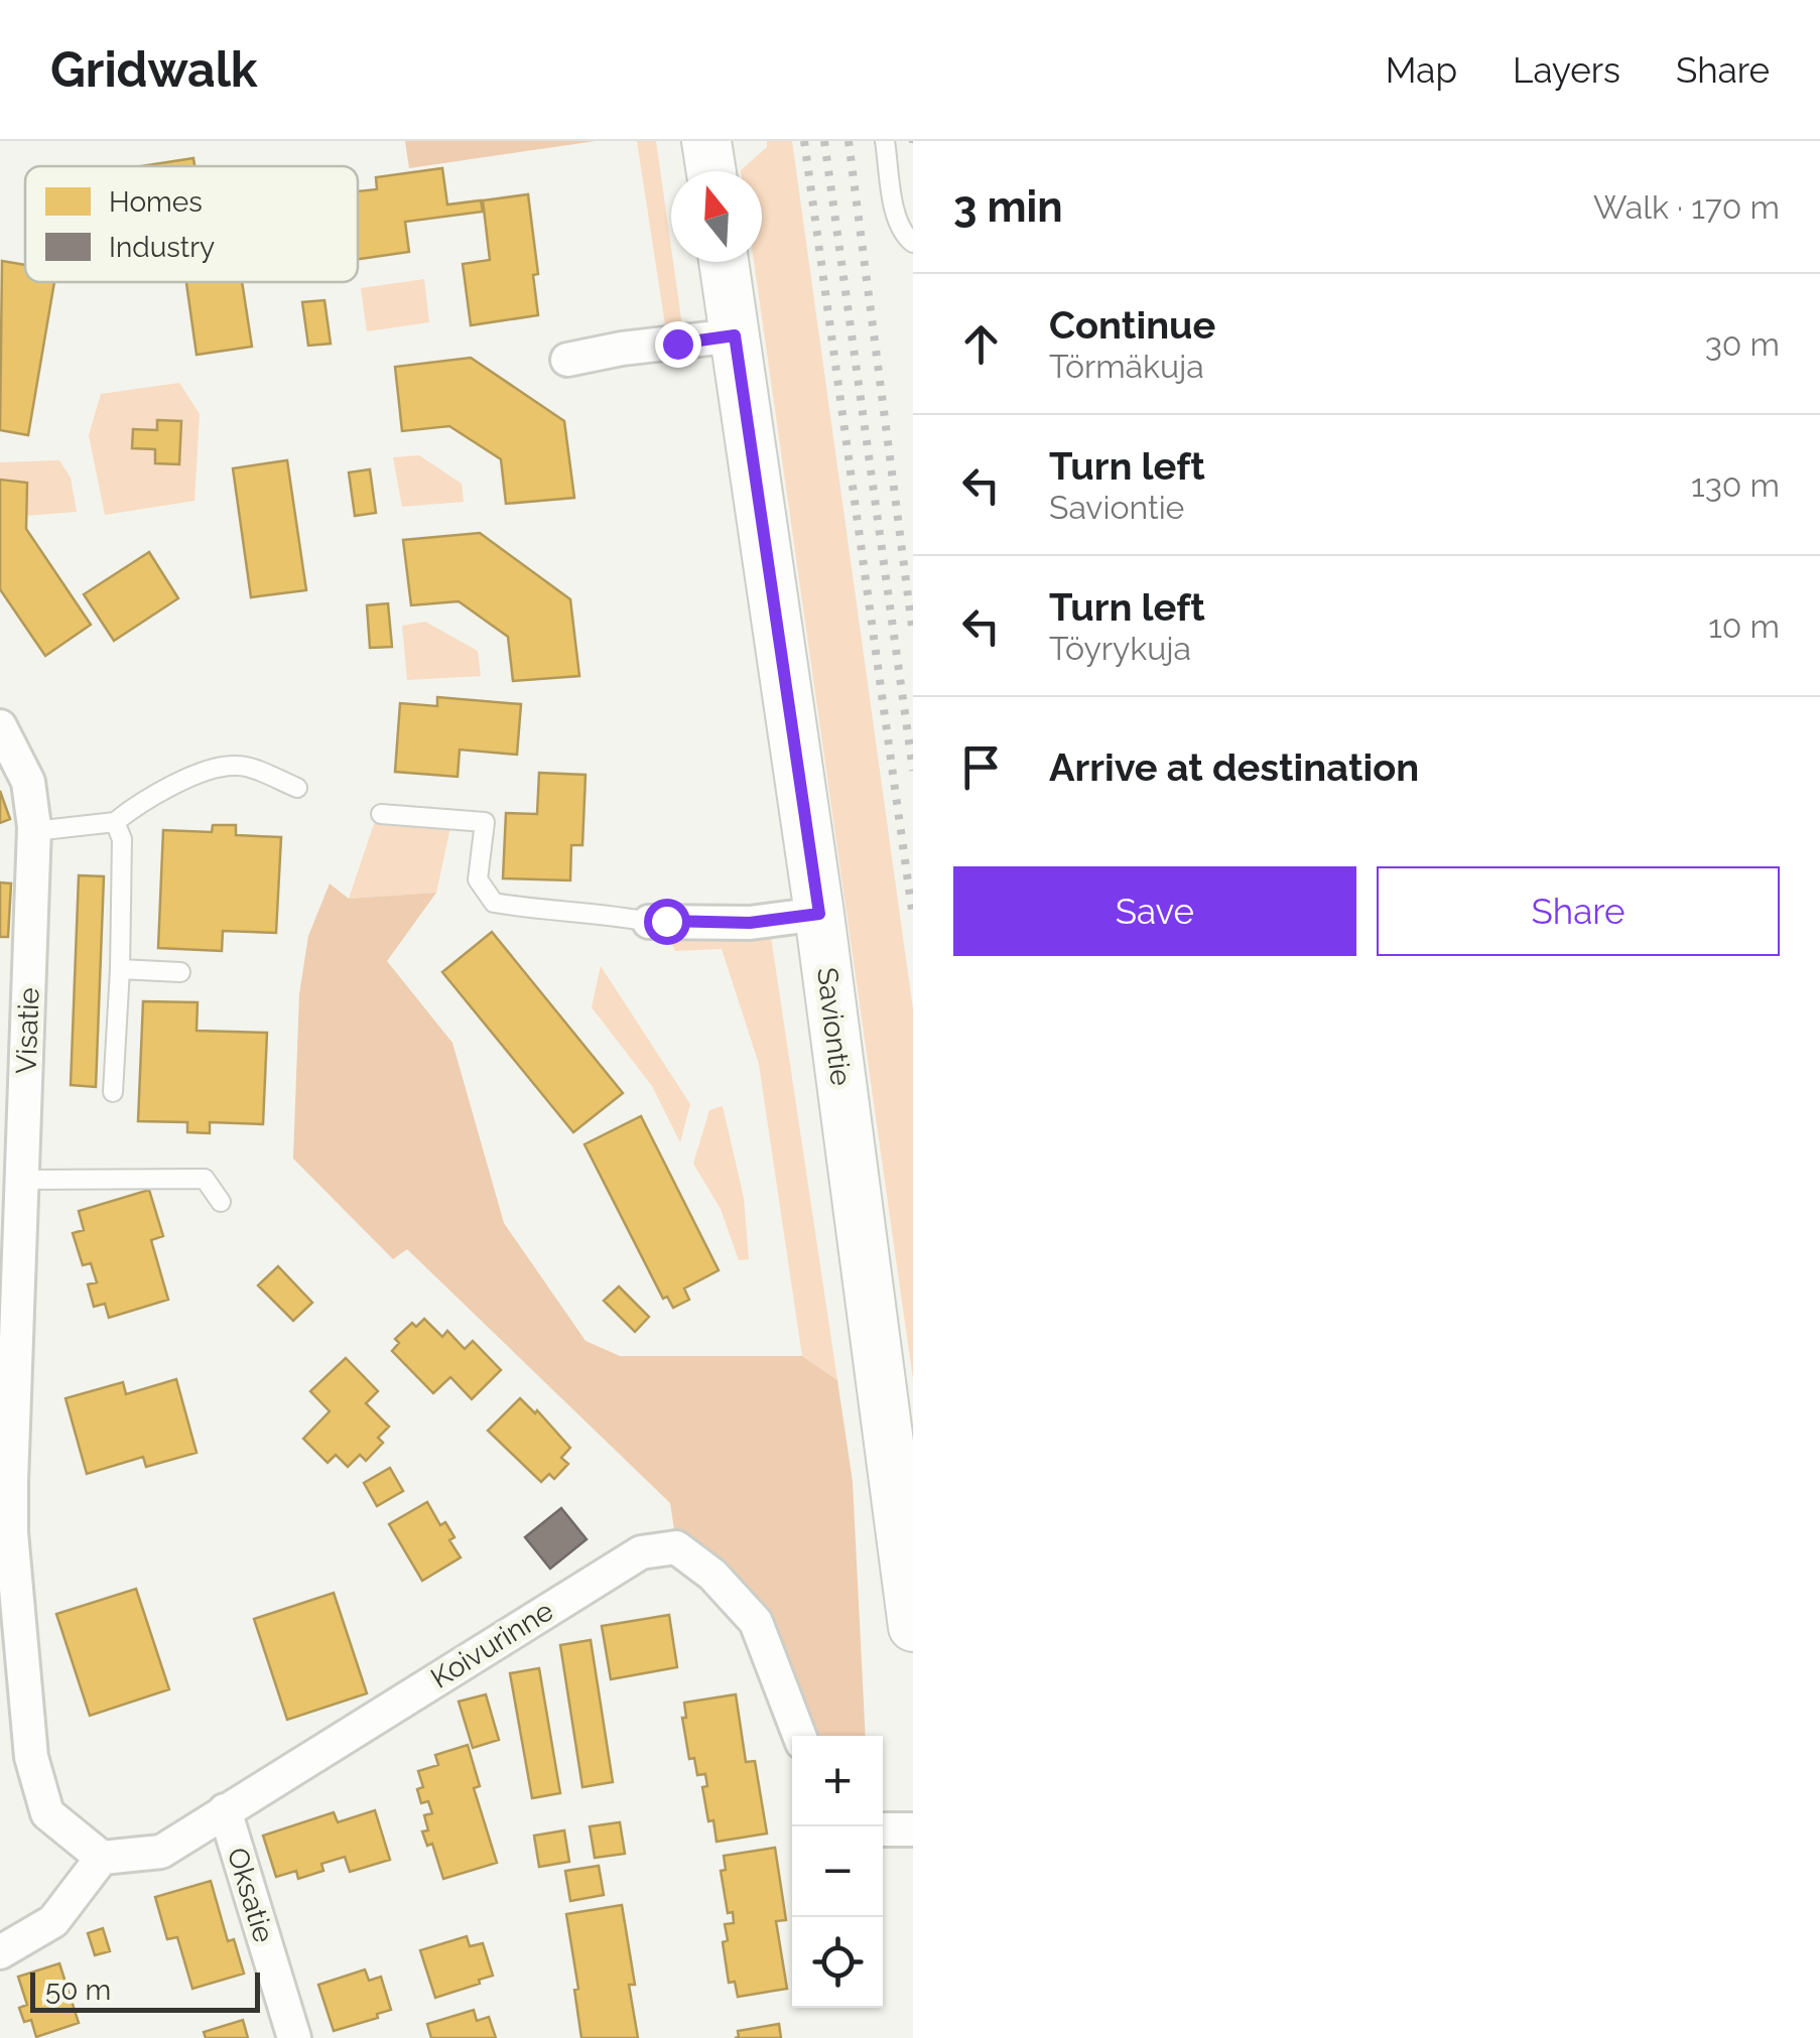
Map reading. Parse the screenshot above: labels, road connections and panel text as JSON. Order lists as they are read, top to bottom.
{
  "streets": {
    "main road": ["Saviontie"],
    "street": ["Visatie", "Koivurinne", "Oksatie"]
  },
  "crossings": [
    ["Visatie", "Koivurinne"],
    ["Koivurinne", "Oksatie"]
  ],
  "legend": ["Homes", "Industry"],
  "scale_bar": "50 m",
  "north": "top",
  "page": {
    "header": "Gridwalk",
    "nav": ["Map", "Layers", "Share"],
    "heading": ["3 min", "Walk · 170 m"],
    "list": [
      ["Continue", "Törmäkuja", "30 m"],
      ["Turn left", "Saviontie", "130 m"],
      ["Turn left", "Töyrykuja", "10 m"],
      "Arrive at destination"
    ],
    "buttons": ["Save", "Share"],
    "map_buttons": ["+", "−"],
    "scale": "50 m"
  }
}
